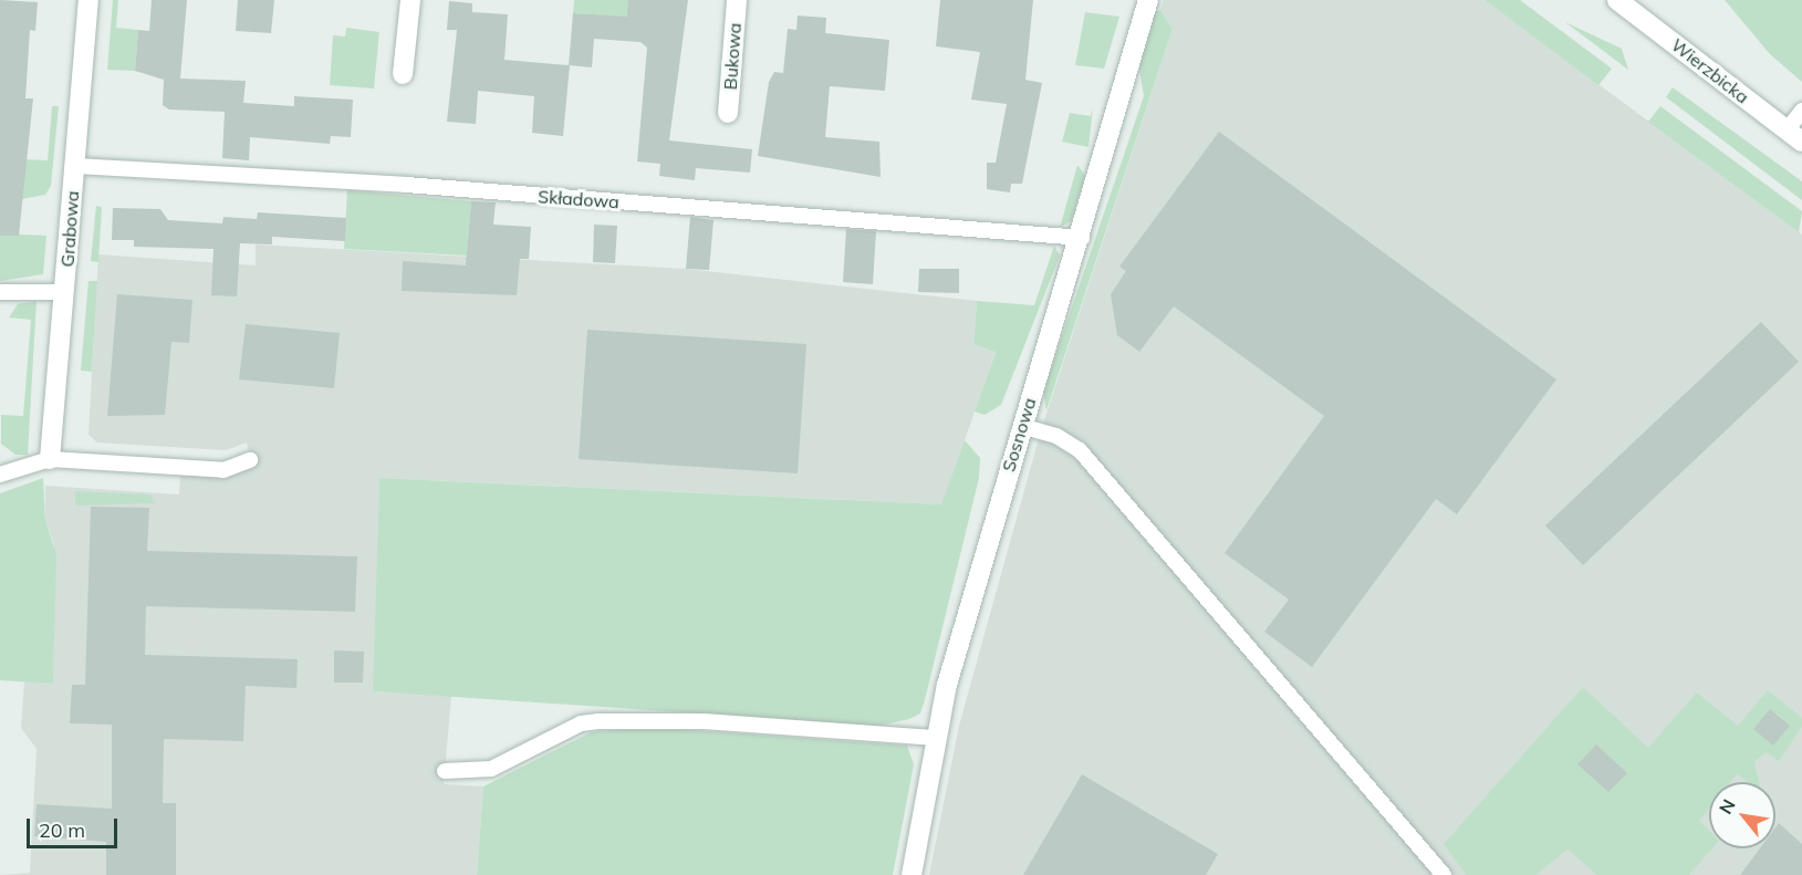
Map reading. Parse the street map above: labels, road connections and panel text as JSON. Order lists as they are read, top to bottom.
{
  "streets": {
    "street": [
      "Bukowa",
      "Wierzbicka",
      "Grabowa",
      "Sosnowa"
    ],
    "lane": ["Składowa"]
  },
  "crossings": [
    ["Składowa", "Grabowa"],
    ["Składowa", "Sosnowa"]
  ],
  "scale_bar": "20 m",
  "north": "top left"
}
